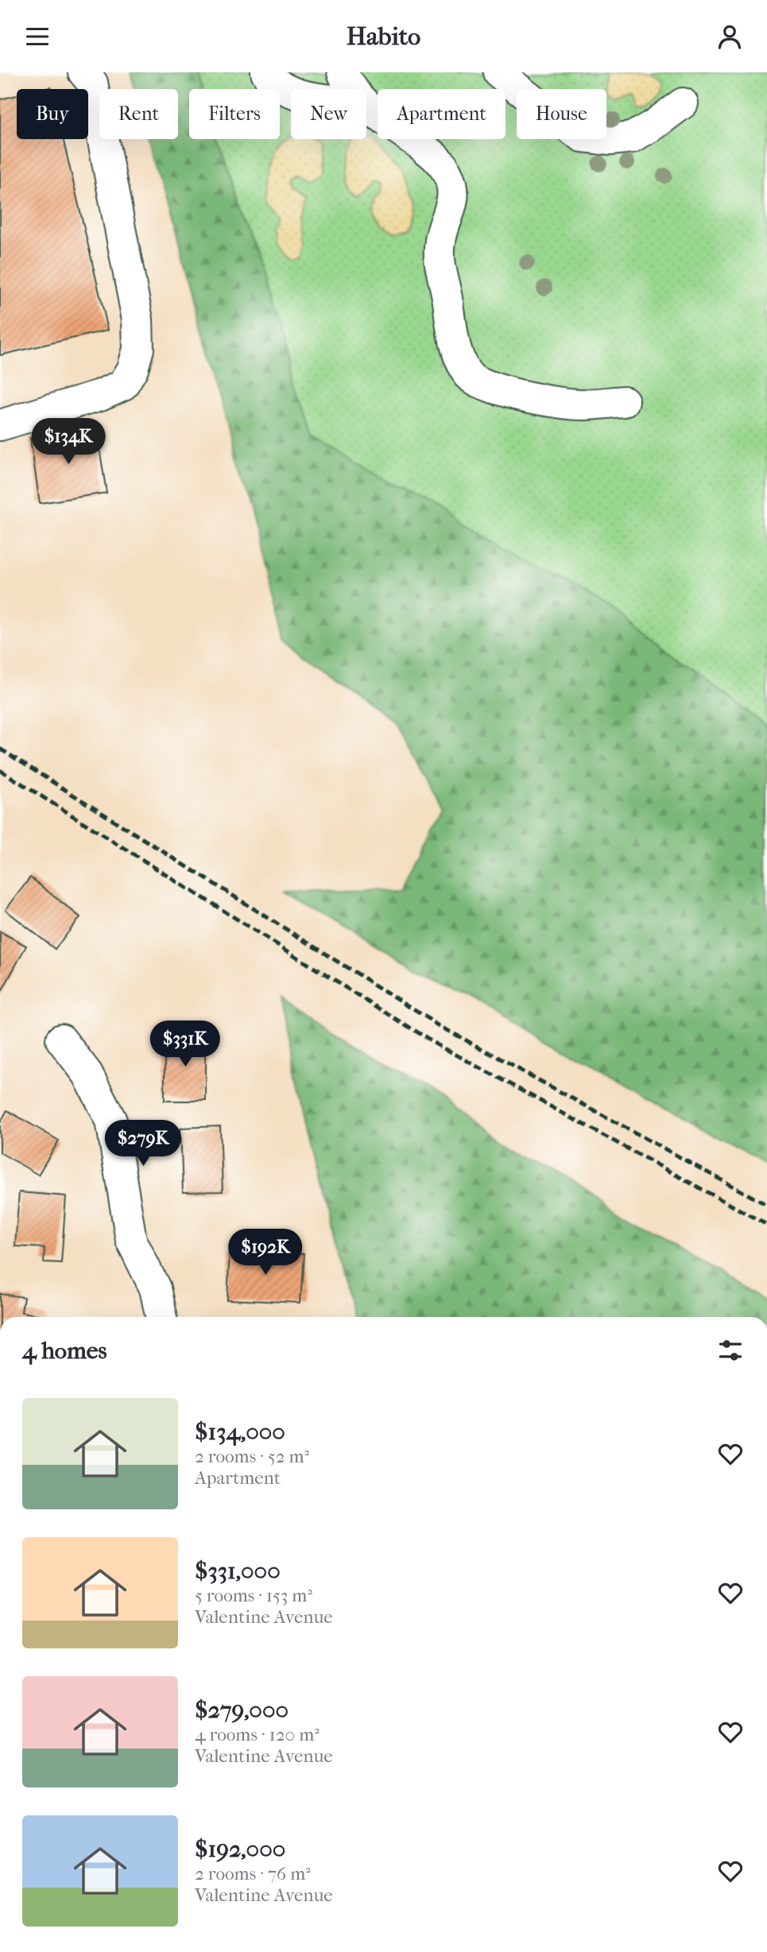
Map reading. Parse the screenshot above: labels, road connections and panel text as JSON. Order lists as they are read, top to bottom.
{
  "page": {
    "header": "Habito",
    "chip": [
      "Buy",
      "Rent",
      "Filters",
      "New",
      "Apartment",
      "House"
    ],
    "price": [
      "$134K",
      "$331K",
      "$279K",
      "$192K"
    ],
    "heading": "4 homes",
    "list": [
      {
        "name": "$134,000",
        "note": "2 rooms · 52 m² · Apartment"
      },
      {
        "name": "$331,000",
        "note": "5 rooms · 153 m² · Valentine Avenue"
      },
      {
        "name": "$279,000",
        "note": "4 rooms · 120 m² · Valentine Avenue"
      },
      {
        "name": "$192,000",
        "note": "2 rooms · 76 m² · Valentine Avenue"
      }
    ]
  }
}
